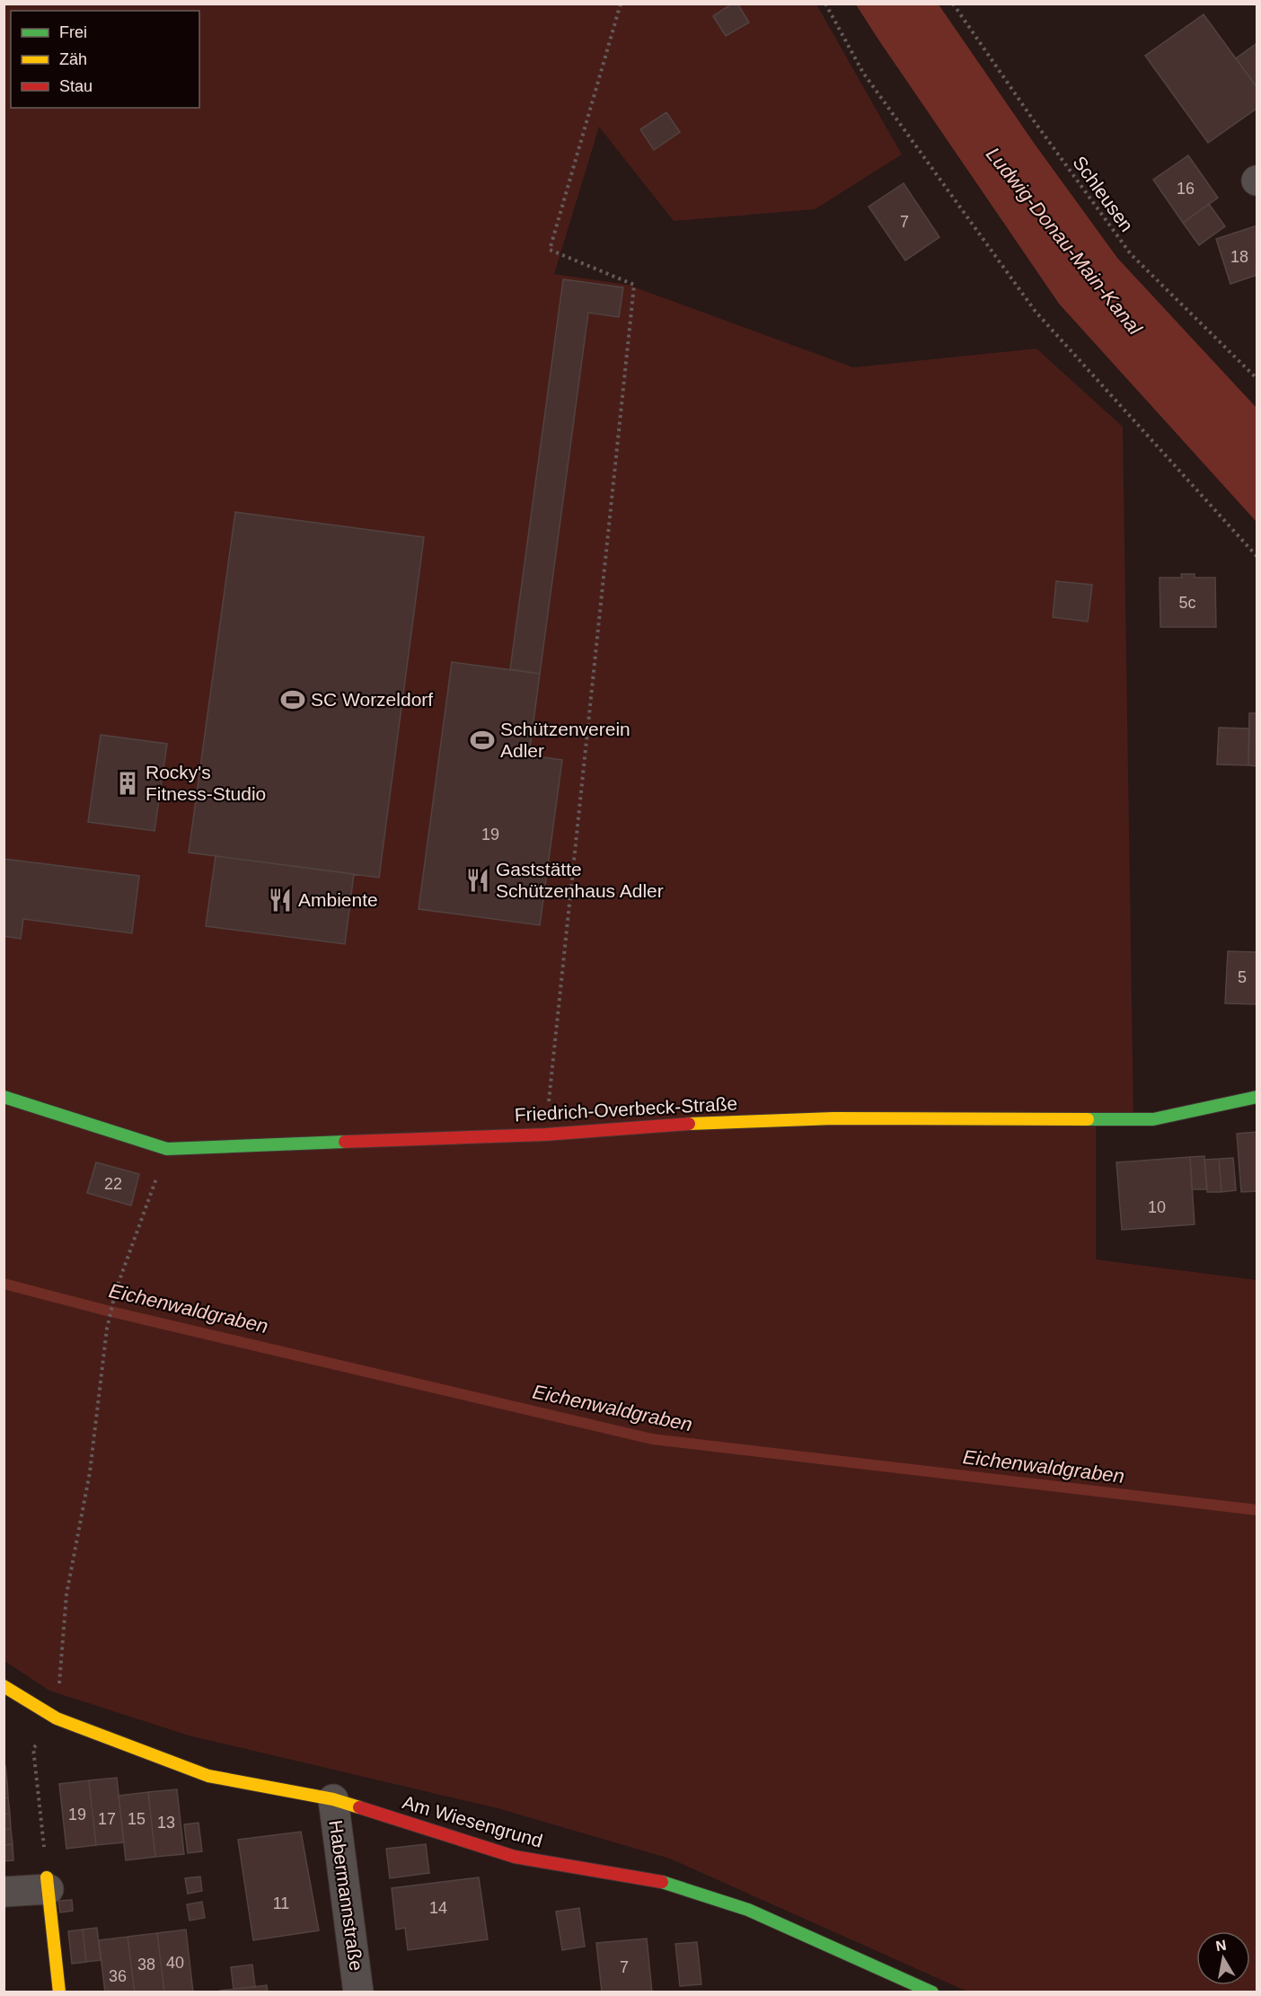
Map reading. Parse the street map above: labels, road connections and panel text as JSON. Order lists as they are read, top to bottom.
{
  "streets": {
    "street": ["Friedrich-Overbeck-Straße", "Am Wiesengrund", "Habermannstraße"],
    "path": ["Schleusen"]
  },
  "crossings": [
    ["Am Wiesengrund", "Habermannstraße"]
  ],
  "water": ["Ludwig-Donau-Main-Kanal", "Eichenwaldgraben"],
  "places": {
    "sports": ["SC Worzeldorf", "Schützenverein Adler"],
    "building": ["Rocky's Fitness-Studio"],
    "restaurant": ["Gaststätte Schützenhaus Adler", "Ambiente"]
  },
  "house_numbers": [
    "16",
    "7",
    "18",
    "5c",
    "19",
    "5",
    "22",
    "10",
    "19",
    "17",
    "15",
    "13",
    "11",
    "14",
    "40",
    "38",
    "7",
    "36"
  ],
  "legend": ["Frei", "Zäh", "Stau"],
  "north": "top"
}
